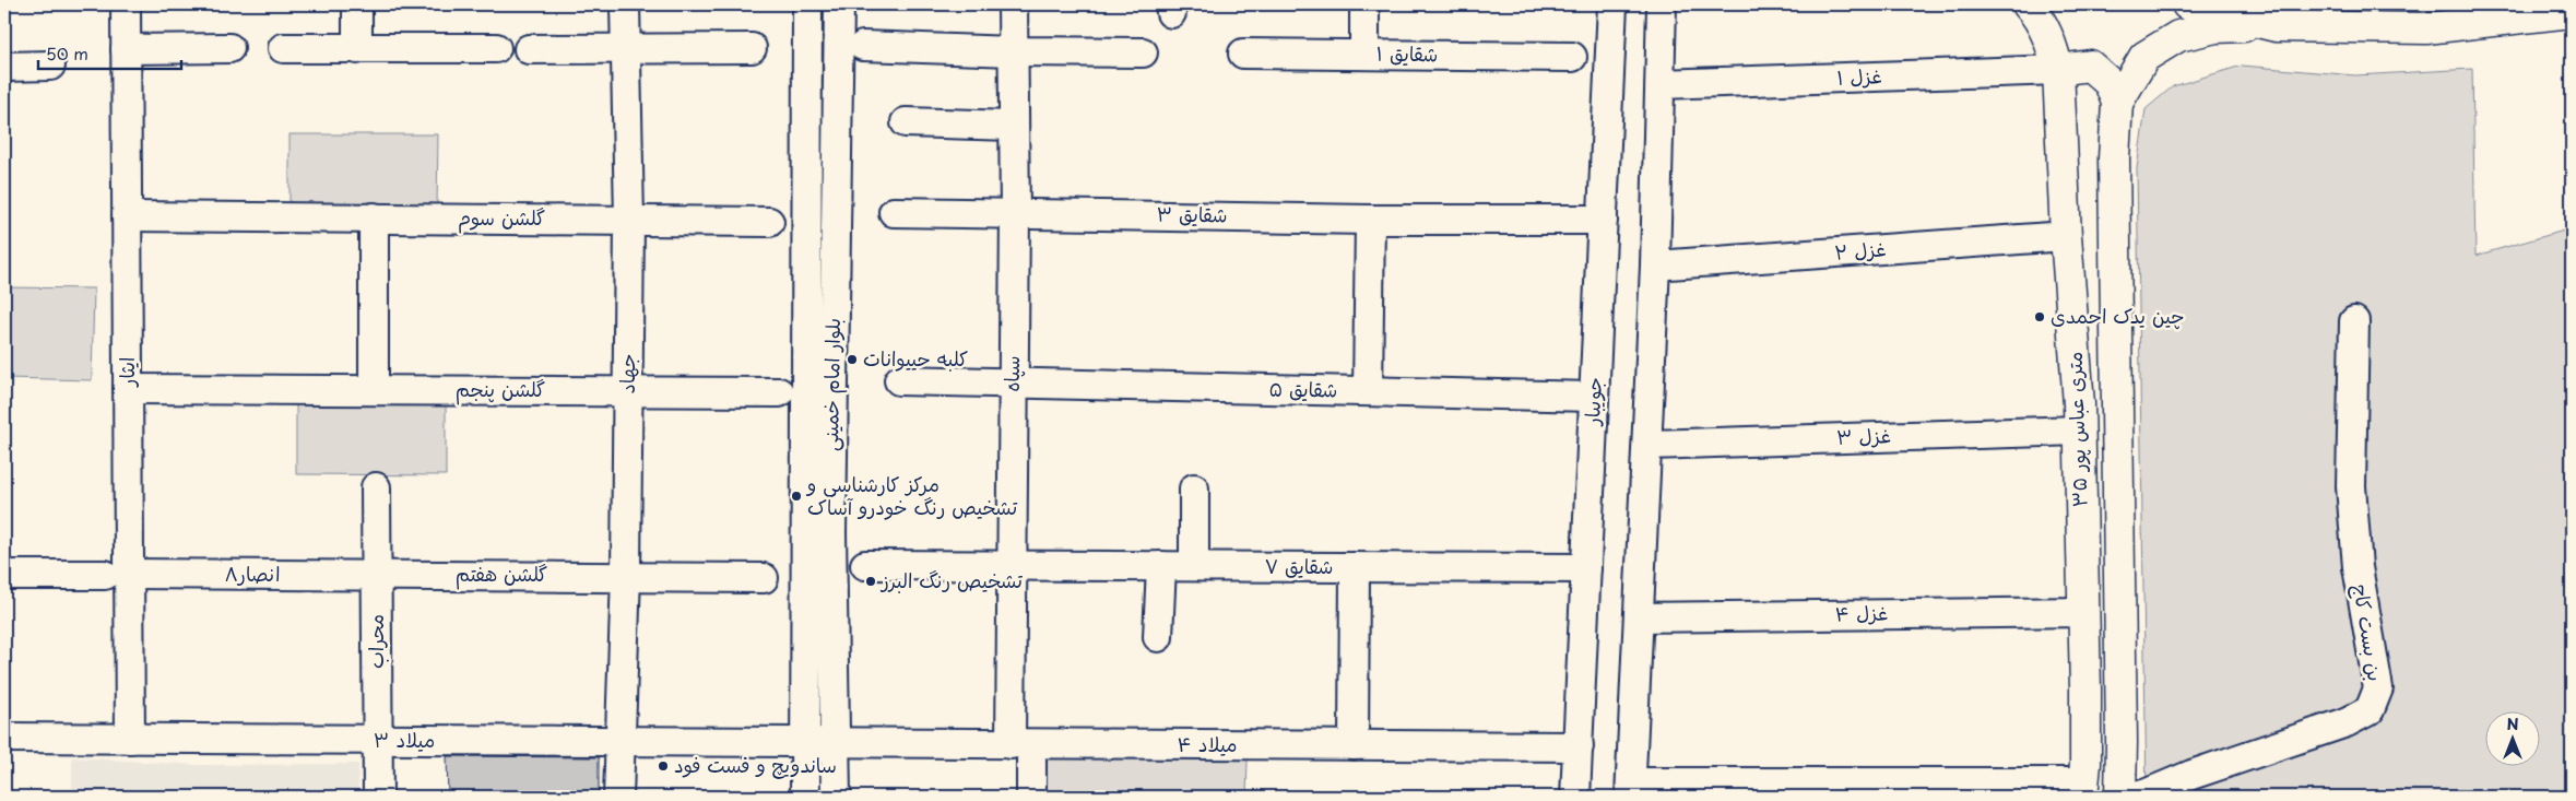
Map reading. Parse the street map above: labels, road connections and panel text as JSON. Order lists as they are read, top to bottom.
{
  "streets": {
    "main road": ["۳۵ متری عباس پور"],
    "street": [
      "شقایق ۱",
      "غزل ۱",
      "شقایق ۳",
      "گلشن سوم",
      "غزل ۲",
      "ایثار",
      "جهاد",
      "سپاه",
      "بلوار امام خمینی",
      "گلشن پنجم",
      "شقایق ۵",
      "جویبار",
      "غزل ۳",
      "شقایق ۷",
      "انصار۸",
      "گلشن هفتم",
      "غزل ۴",
      "بن بست کاج",
      "محراب",
      "میلاد ۳",
      "میلاد ۴"
    ]
  },
  "crossings": [
    ["غزل ۱", "۳۵ متری عباس پور"],
    ["شقایق ۳", "سپاه"],
    ["شقایق ۳", "جویبار"],
    ["گلشن سوم", "ایثار"],
    ["گلشن سوم", "جهاد"],
    ["غزل ۲", "۳۵ متری عباس پور"],
    ["ایثار", "گلشن پنجم"],
    ["ایثار", "انصار۸"],
    ["ایثار", "میلاد ۳"],
    ["جهاد", "گلشن پنجم"],
    ["جهاد", "گلشن هفتم"],
    ["جهاد", "میلاد ۳"],
    ["سپاه", "شقایق ۵"],
    ["سپاه", "شقایق ۷"],
    ["سپاه", "میلاد ۴"],
    ["بلوار امام خمینی", "میلاد ۳"],
    ["بلوار امام خمینی", "میلاد ۴"],
    ["شقایق ۵", "جویبار"],
    ["جویبار", "شقایق ۷"],
    ["جویبار", "میلاد ۴"],
    ["۳۵ متری عباس پور", "غزل ۳"],
    ["۳۵ متری عباس پور", "غزل ۴"],
    ["۳۵ متری عباس پور", "بن بست کاج"],
    ["انصار۸", "گلشن هفتم"],
    ["انصار۸", "محراب"],
    ["گلشن هفتم", "محراب"],
    ["محراب", "میلاد ۳"],
    ["میلاد ۳", "میلاد ۴"]
  ],
  "places": [
    "چین یدک احمدی",
    "کلبه حییوانات",
    "مرکز کارشناسی و تشخیص رنگ خودرو آساک",
    "تشخیص رنگ البرز",
    "ساندویچ و فست فود"
  ],
  "scale_bar": "50 m",
  "north": "top"
}
